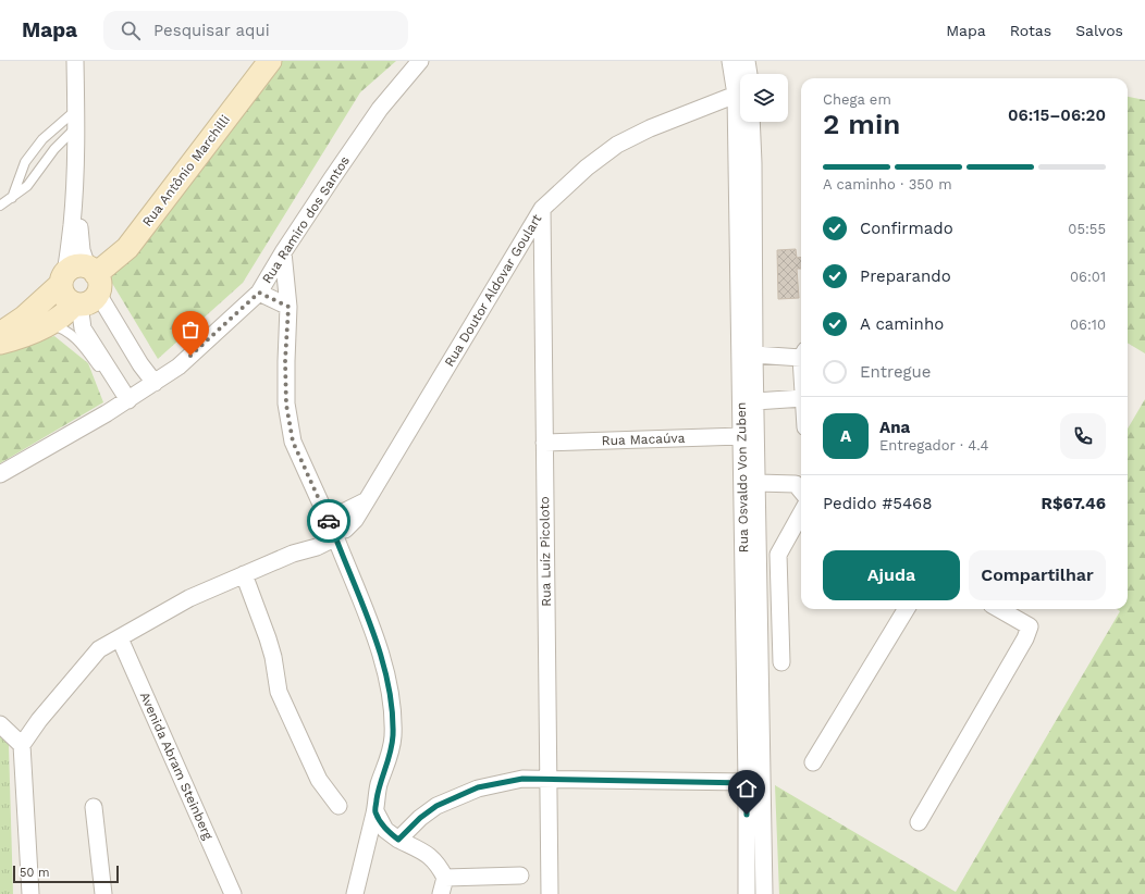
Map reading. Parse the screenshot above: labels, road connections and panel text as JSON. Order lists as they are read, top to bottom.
{
  "streets": {
    "street": [
      "Rua Antônio Marchilli",
      "Rua Ramiro dos Santos",
      "Rua Doutor Aldovar Goulart",
      "Rua Macaúva",
      "Rua Osvaldo Von Zuben",
      "Rua Luíz Picoloto",
      "Avenida Abram Steinberg"
    ]
  },
  "crossings": [
    ["Rua Doutor Aldovar Goulart", "Rua Osvaldo Von Zuben"],
    ["Rua Doutor Aldovar Goulart", "Rua Luíz Picoloto"],
    ["Rua Doutor Aldovar Goulart", "Avenida Abram Steinberg"],
    ["Rua Macaúva", "Rua Osvaldo Von Zuben"],
    ["Rua Macaúva", "Rua Luíz Picoloto"]
  ],
  "scale_bar": "50 m",
  "page": {
    "header": "Mapa",
    "search": "Pesquisar aqui",
    "nav": ["Mapa", "Rotas", "Salvos"],
    "heading": ["2 min", "Chega em", "06:15–06:20"],
    "panel": [
      "Ana",
      "Entregador · 4.4",
      "Pedido #5468",
      "R$67.46"
    ],
    "bar": "A caminho · 350 m",
    "list": [
      ["Confirmado", "05:55"],
      ["Preparando", "06:01"],
      ["A caminho", "06:10"],
      "Entregue"
    ],
    "round": "A",
    "buttons": ["Ajuda", "Compartilhar"],
    "scale": "50 m"
  }
}
